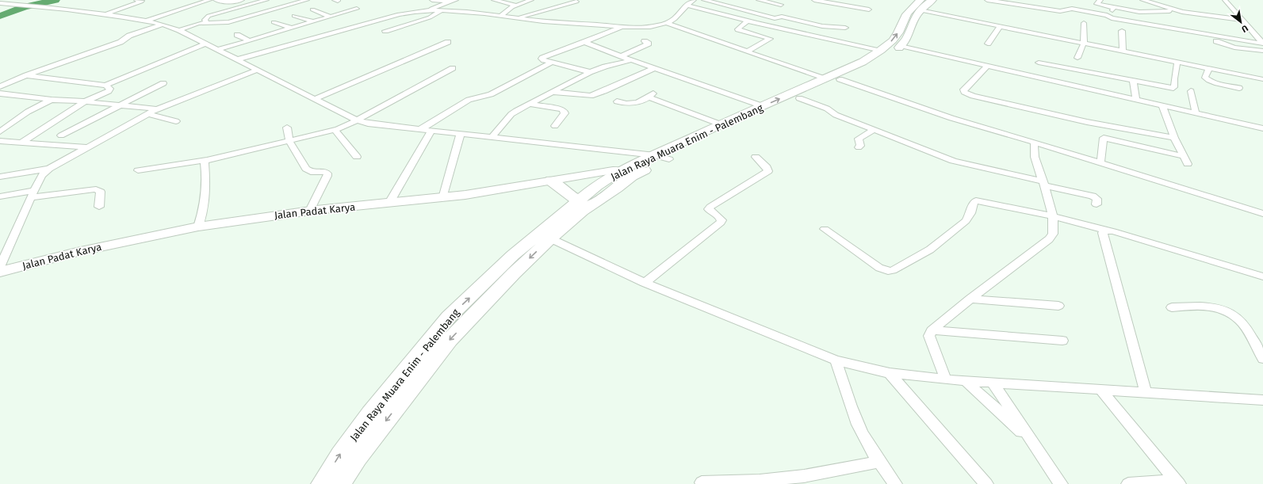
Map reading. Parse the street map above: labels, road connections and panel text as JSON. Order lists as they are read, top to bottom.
{
  "streets": {
    "main road": ["Jalan Raya Muara Enim - Palembang"],
    "street": ["Jalan Padat Karya"]
  },
  "crossings": [
    ["Jalan Raya Muara Enim - Palembang", "Jalan Padat Karya"]
  ],
  "north": "bottom right"
}
